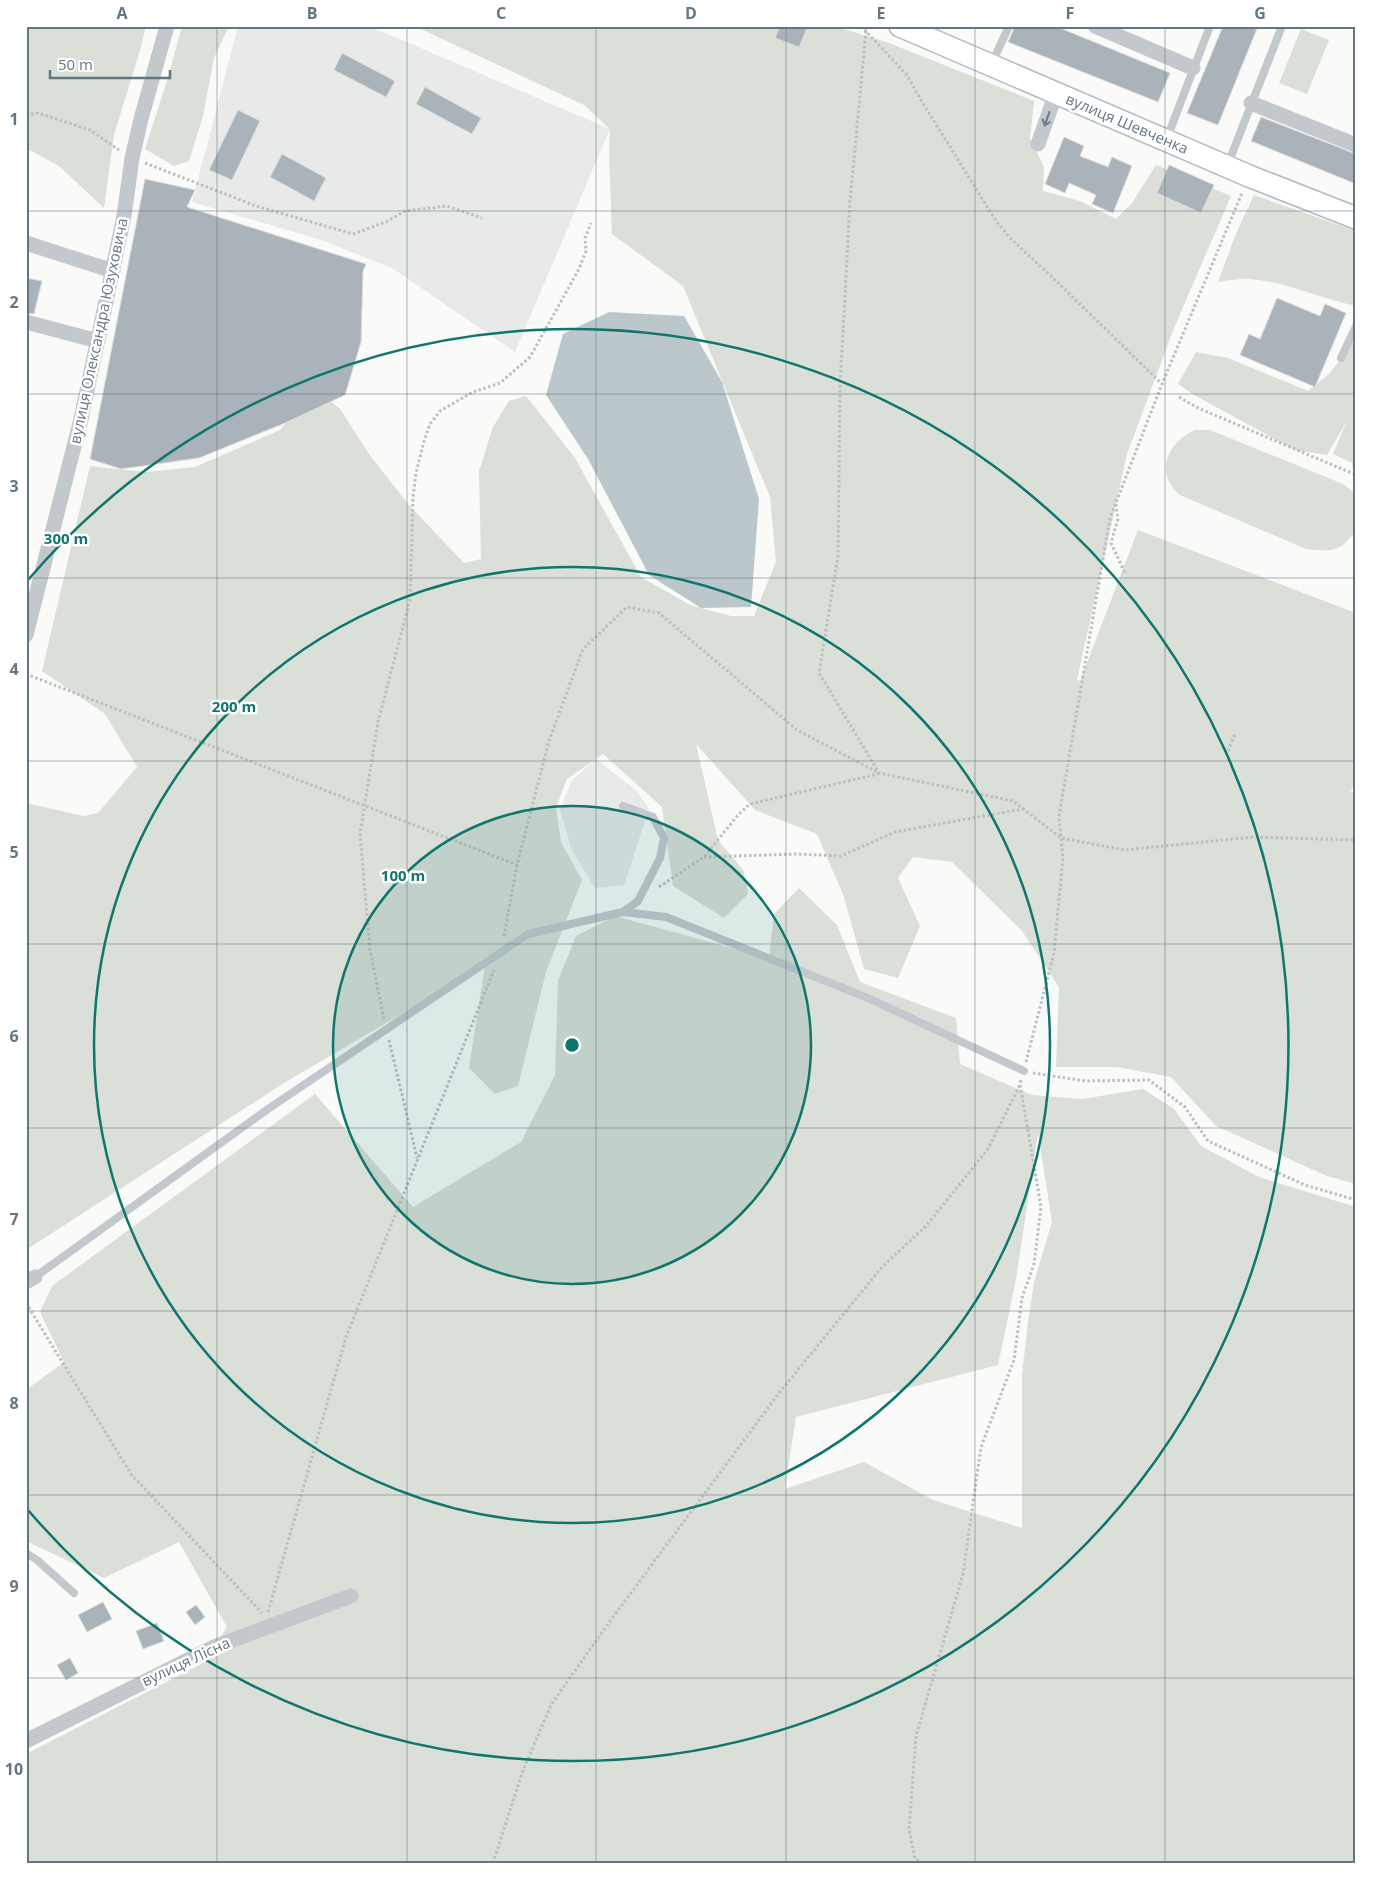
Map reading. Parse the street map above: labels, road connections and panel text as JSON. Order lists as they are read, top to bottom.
{
  "streets": {
    "street": ["вулиця Шевченка", "вулиця Олександра Юзуховича", "вулиця Лісна"]
  },
  "scale_bar": "50 m",
  "grid": {
    "columns": [
      "A",
      "B",
      "C",
      "D",
      "E",
      "F",
      "G"
    ],
    "rows": [
      "1",
      "2",
      "3",
      "4",
      "5",
      "6",
      "7",
      "8",
      "9",
      "10"
    ]
  },
  "rings": ["300 m", "200 m", "100 m"]
}
